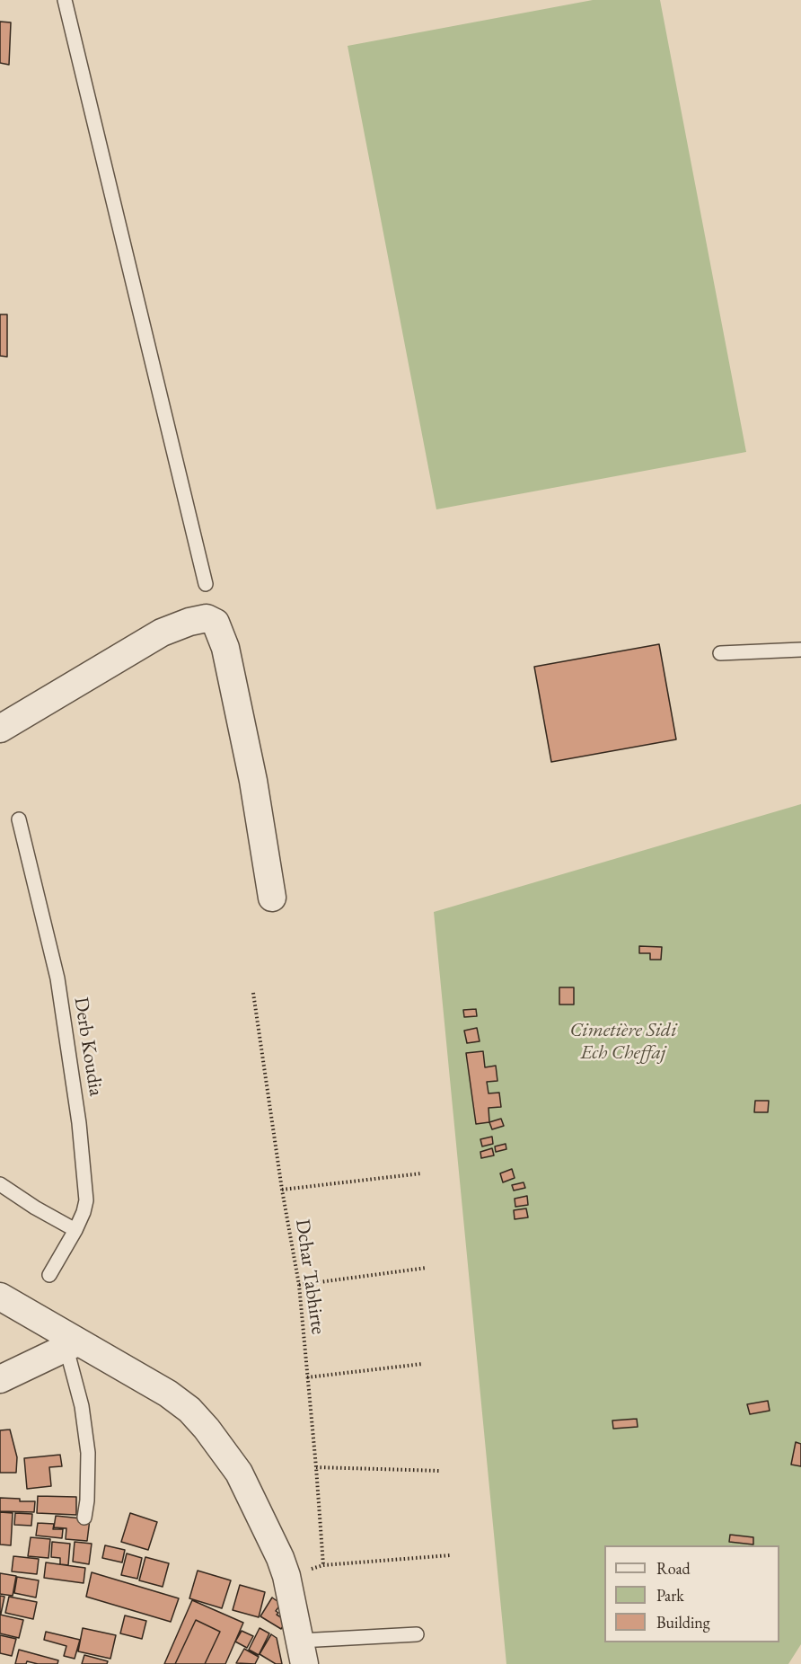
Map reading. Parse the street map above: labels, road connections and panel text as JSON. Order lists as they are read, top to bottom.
{
  "streets": {
    "lane": ["Derb Koudia"],
    "path": ["Dchar Tabhirte"]
  },
  "parks": ["Cimetière Sidi Ech Cheffaj"],
  "legend": ["Road", "Park", "Building"]
}
